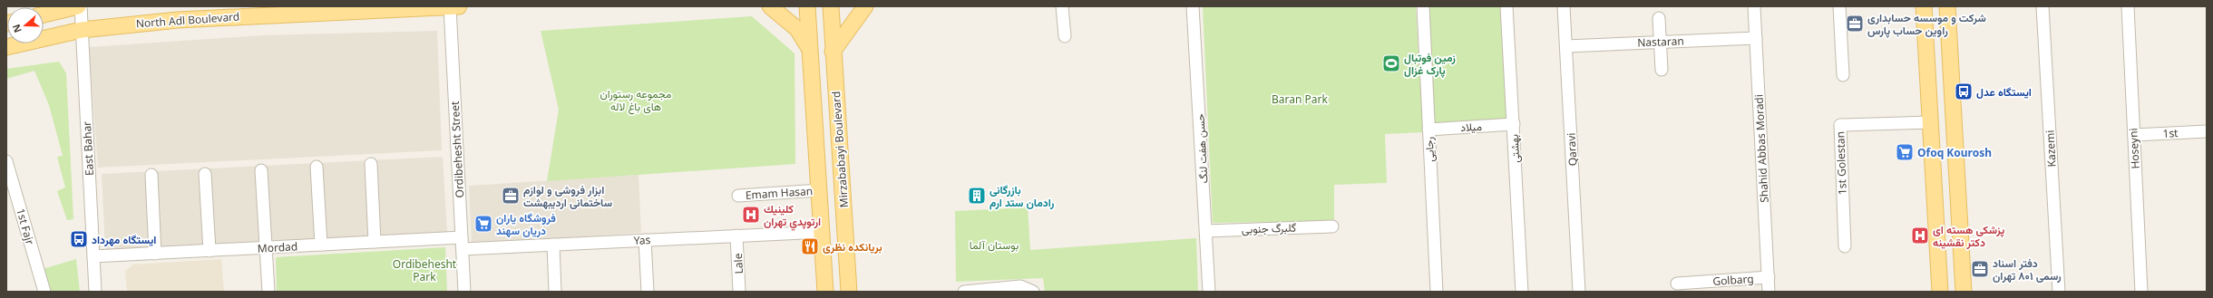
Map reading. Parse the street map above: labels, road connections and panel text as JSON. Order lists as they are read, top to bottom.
{
  "streets": {
    "main road": ["North Adl Boulevard", "Mirzababayi Boulevard"],
    "street": [
      "Nastaran",
      "میلاد",
      "1st",
      "East Bahar",
      "حسن هفت لنگ",
      "بهشتی",
      "Shahid Abbas Moradi",
      "Kazemi",
      "Hoseyni",
      "Ordibehesht Street",
      "رجایی",
      "Qaravi",
      "1st Golestan",
      "Emam Hasan",
      "1st Fajr",
      "گلبرگ جنوبی",
      "Yas",
      "Mordad",
      "Lale",
      "Golbarg"
    ]
  },
  "crossings": [
    ["North Adl Boulevard", "East Bahar"],
    ["North Adl Boulevard", "Ordibehesht Street"],
    ["Nastaran", "Shahid Abbas Moradi"],
    ["Nastaran", "Qaravi"],
    ["میلاد", "بهشتی"],
    ["میلاد", "رجایی"],
    ["1st", "Hoseyni"],
    ["East Bahar", "Mordad"],
    ["حسن هفت لنگ", "گلبرگ جنوبی"],
    ["Shahid Abbas Moradi", "Golbarg"],
    ["Ordibehesht Street", "Yas"],
    ["Ordibehesht Street", "Mordad"],
    ["Mirzababayi Boulevard", "Emam Hasan"],
    ["Mirzababayi Boulevard", "Yas"],
    ["Yas", "Mordad"],
    ["Yas", "Lale"]
  ],
  "parks": [
    "مجموعه رستوران های باغ لاله",
    "Baran Park",
    "بوستان آلما",
    "Ordibehesht Park"
  ],
  "places": {
    "office": ["شرکت و موسسه حسابداری راوین حساب پارس", "ابزار فروشی و لوازم ساختمانی اردیبهشت", "دفتر اسناد رسمی ۸۰۱ تهران"],
    "sports": ["زمین فوتبال پارک غزال"],
    "bus stop": ["ایستگاه عدل", "ایستگاه مهرداد"],
    "supermarket": ["Ofoq Kourosh", "فروشگاه یاران دریان سهند"],
    "building": ["بازرگانی رادمان ستد ارم"],
    "hospital": ["كلينيك ارتوپدي تهران", "پزشکی هسته ای دکتر نقشینه"],
    "restaurant": ["بریانکده نظری"]
  },
  "north": "left"
}
